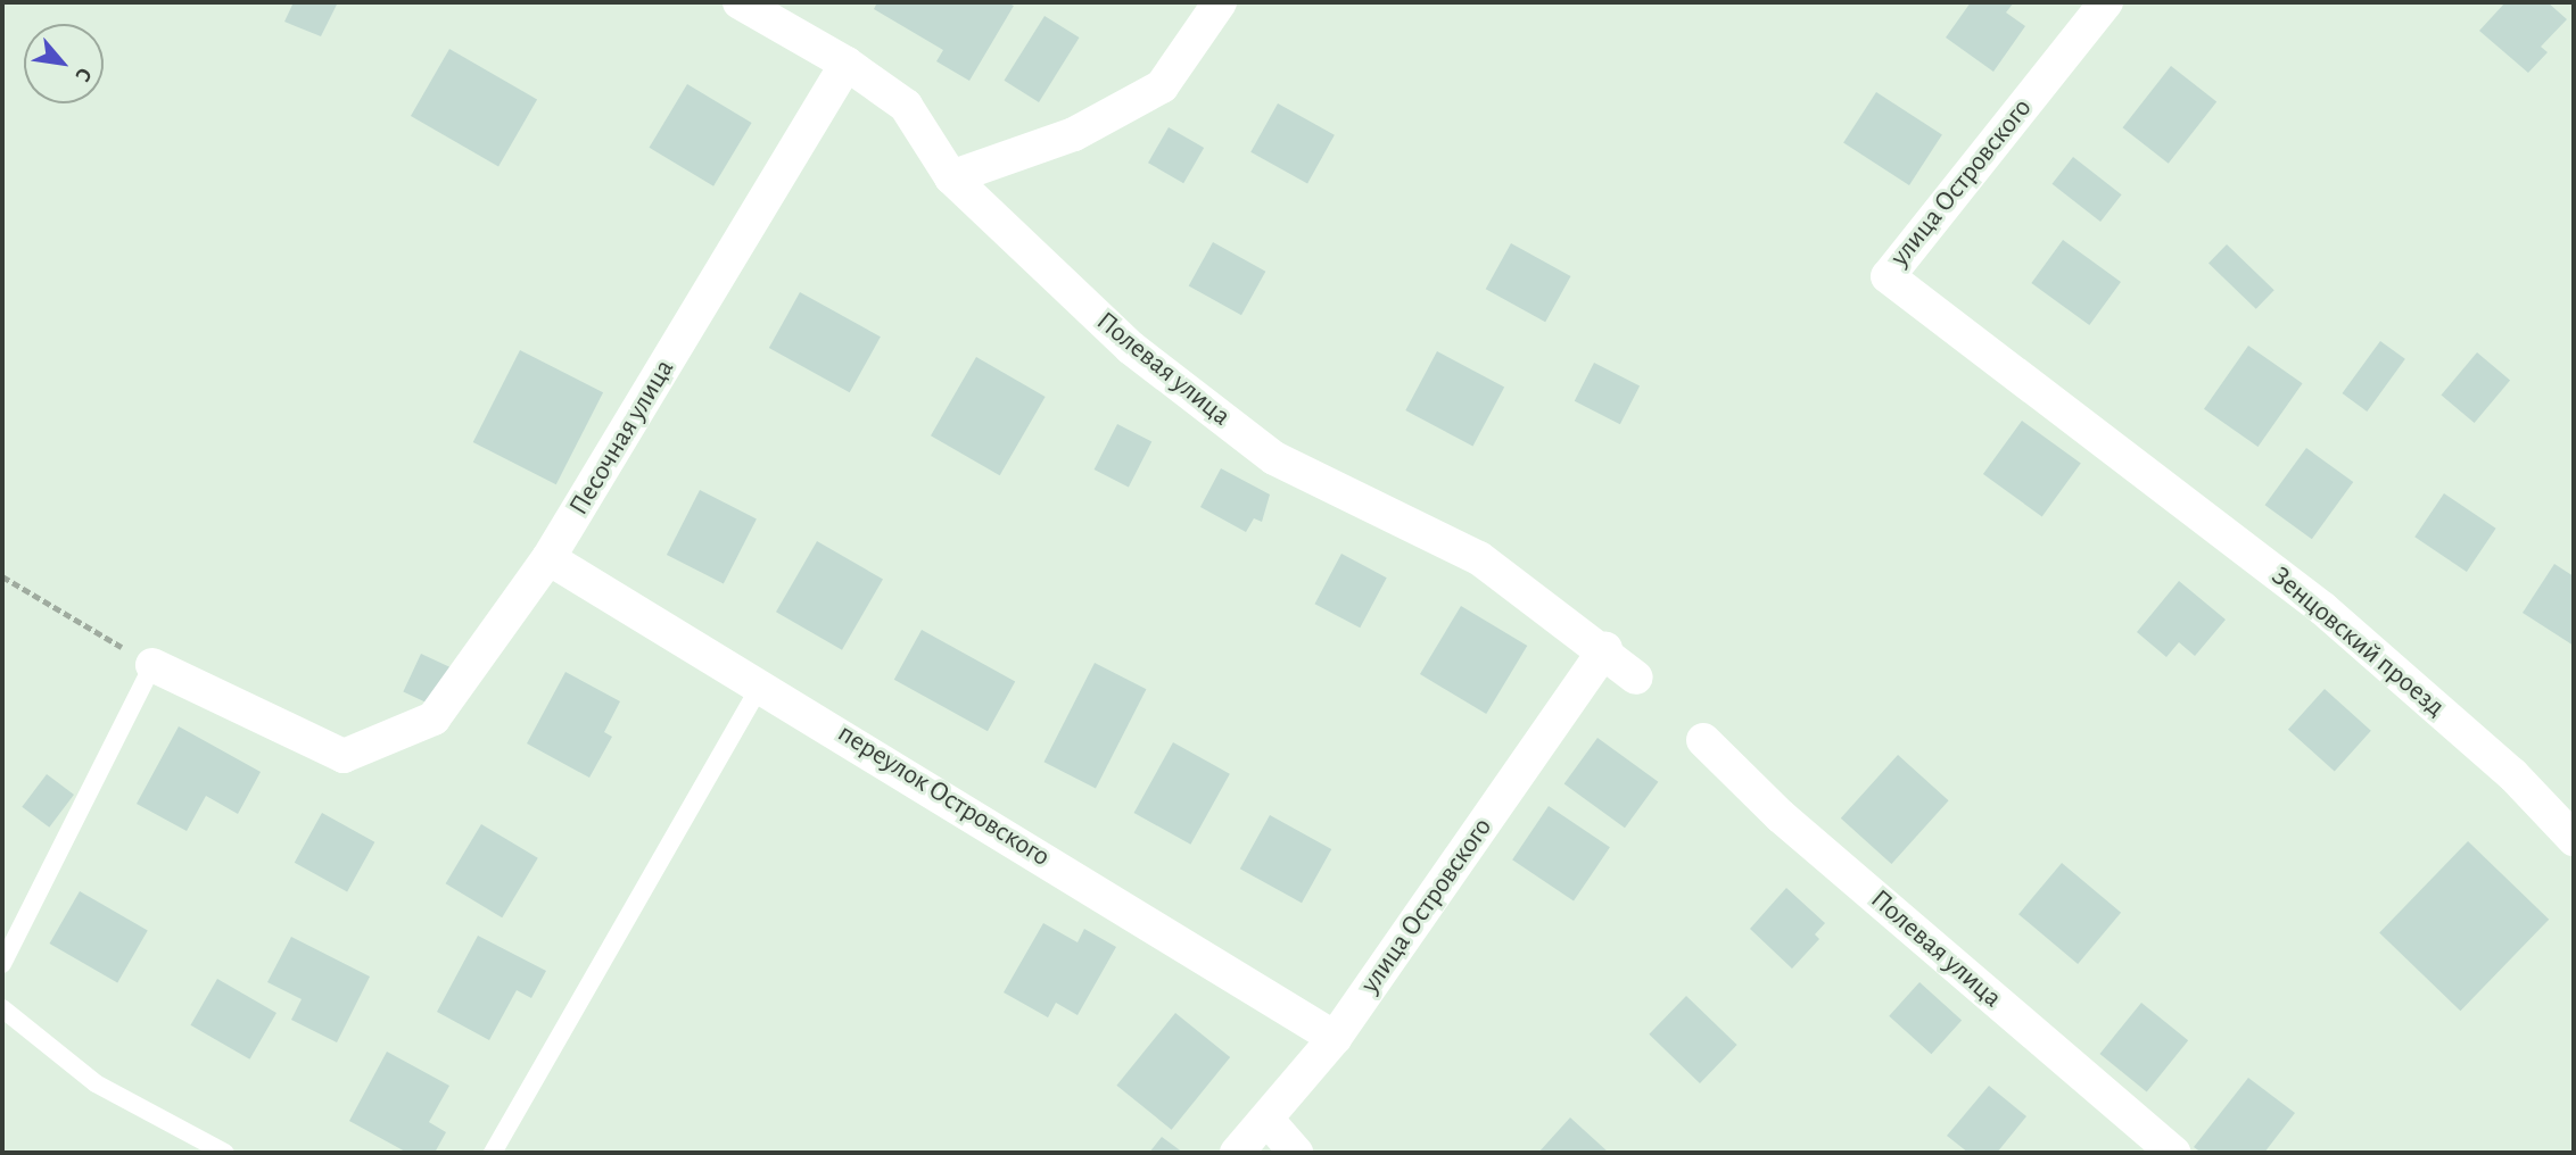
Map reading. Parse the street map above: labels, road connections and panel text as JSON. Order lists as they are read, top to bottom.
{
  "streets": {
    "street": [
      "улица Островского",
      "Полевая улица",
      "Песочная улица",
      "Зенцовский проезд",
      "переулок Островского"
    ]
  },
  "crossings": [
    ["улица Островского", "Полевая улица"],
    ["улица Островского", "Зенцовский проезд"],
    ["улица Островского", "переулок Островского"],
    ["Полевая улица", "Песочная улица"],
    ["Песочная улица", "переулок Островского"]
  ],
  "north": "bottom right"
}
